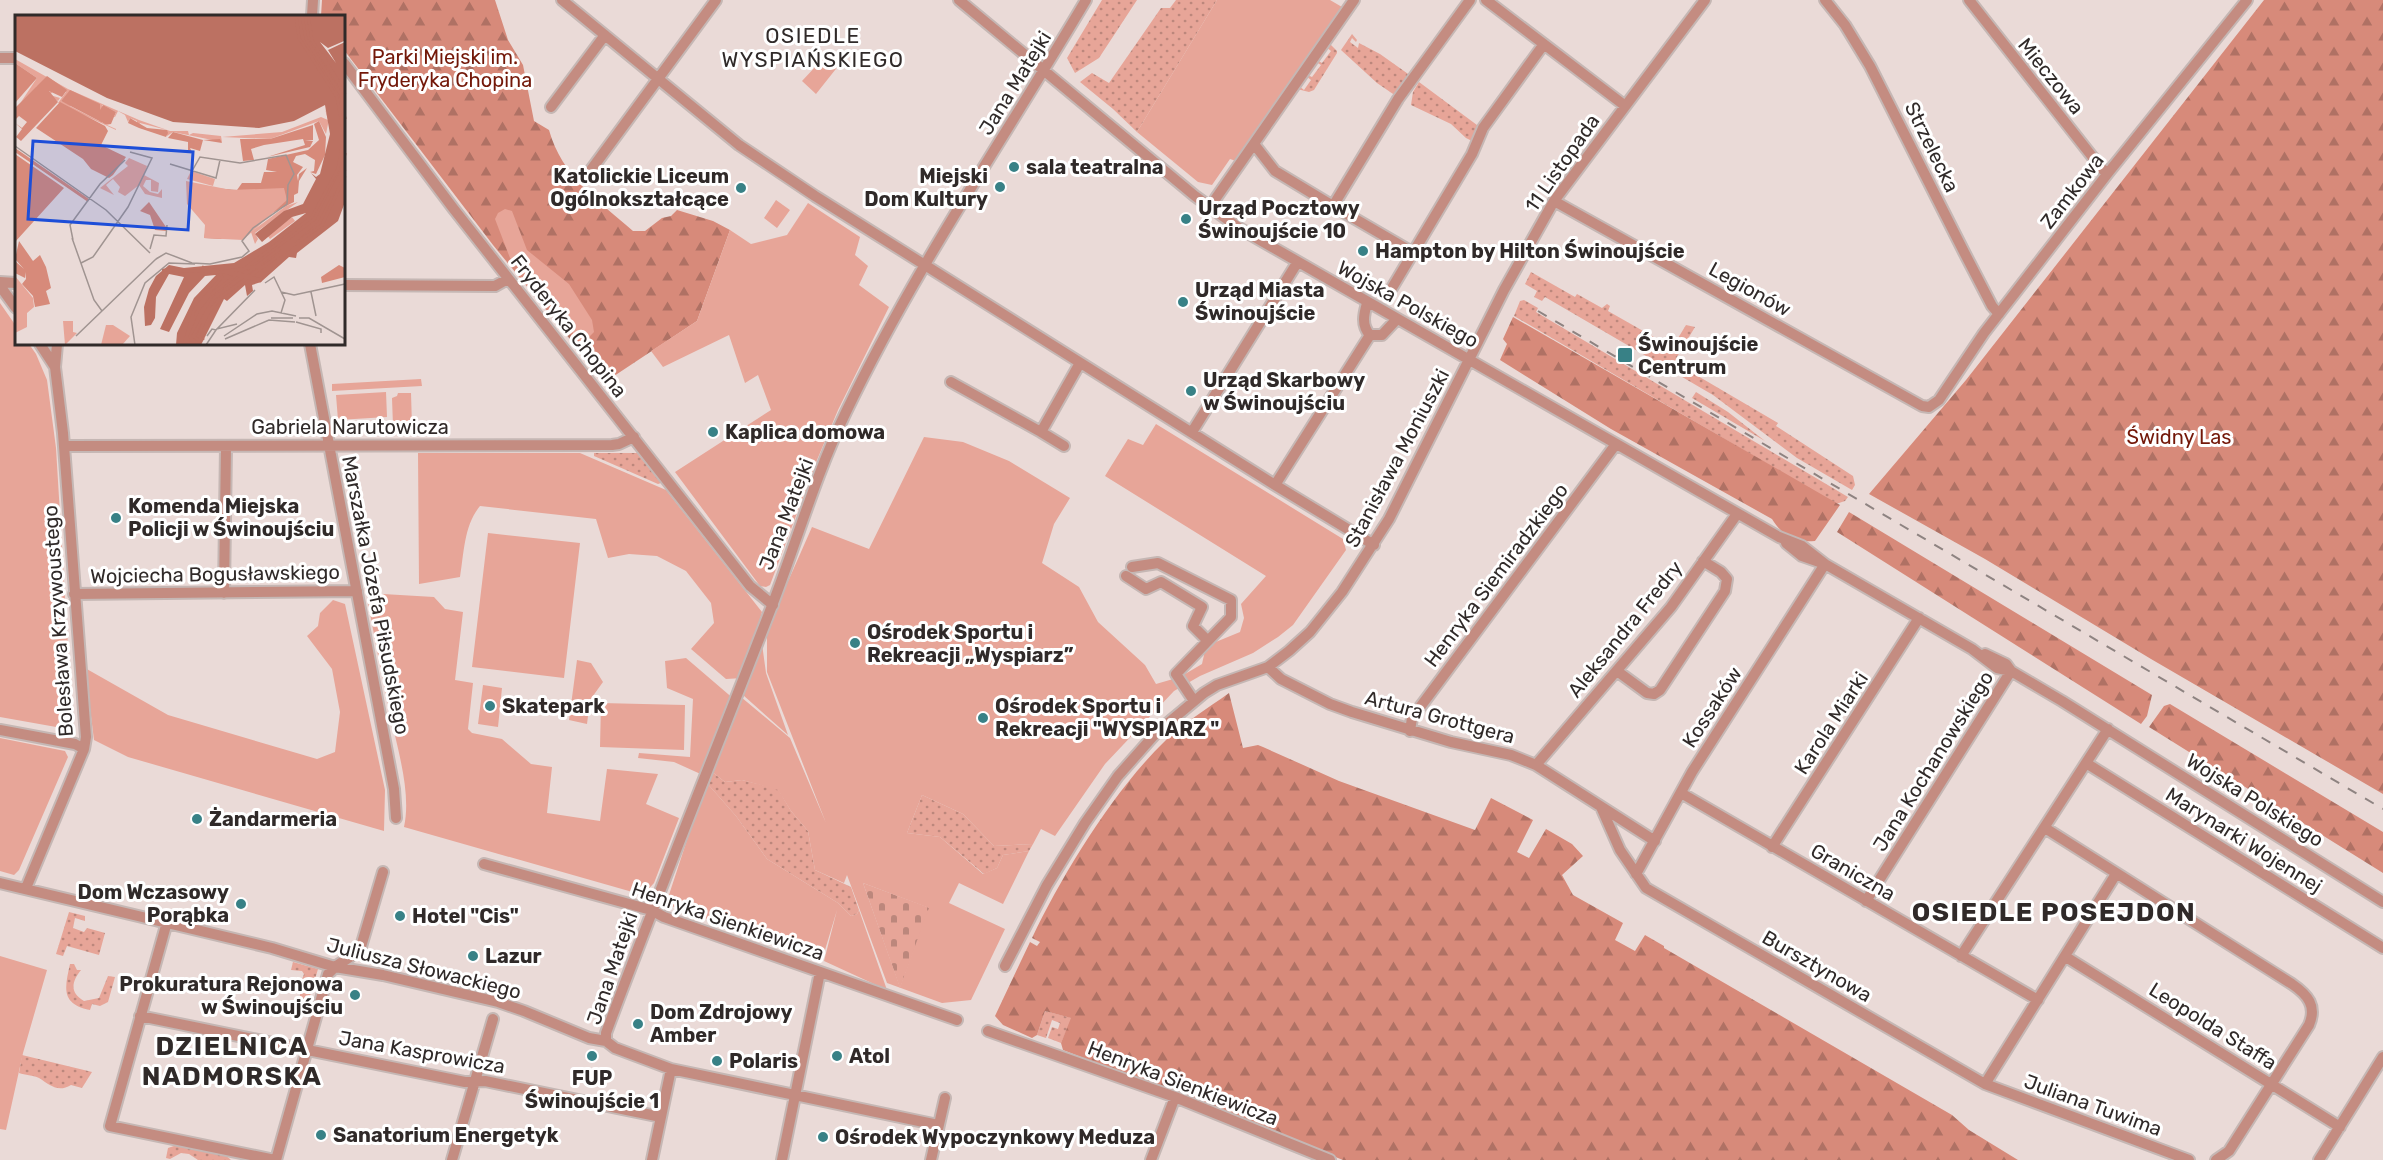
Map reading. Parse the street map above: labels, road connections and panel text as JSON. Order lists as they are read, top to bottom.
{
  "streets": {
    "street": [
      "Mieczowa",
      "Jana Matejki",
      "Strzelecka",
      "11 Listopada",
      "Zamkowa",
      "Legionów",
      "Wojska Polskiego",
      "Fryderyka Chopina",
      "Gabriela Narutowicza",
      "Stanisława Moniuszki",
      "Wojciecha Bogusławskiego",
      "Henryka Siemiradzkiego",
      "Marszałka Józefa Piłsudskiego",
      "Bolesława Krzywoustego",
      "Aleksandra Fredry",
      "Kossaków",
      "Artura Grottgera",
      "Karola Miarki",
      "Jana Kochanowskiego",
      "Marynarki Wojennej",
      "Graniczna",
      "Henryka Sienkiewicza",
      "Bursztynowa",
      "Juliusza Słowackiego",
      "Leopolda Staffa",
      "Jana Kasprowicza",
      "Juliana Tuwima"
    ]
  },
  "crossings": [
    ["Mieczowa", "Zamkowa"],
    ["Jana Matejki", "Wojska Polskiego"],
    ["Jana Matejki", "Fryderyka Chopina"],
    ["Jana Matejki", "Henryka Sienkiewicza"],
    ["Jana Matejki", "Juliusza Słowackiego"],
    ["Strzelecka", "Zamkowa"],
    ["11 Listopada", "Legionów"],
    ["11 Listopada", "Wojska Polskiego"],
    ["11 Listopada", "Stanisława Moniuszki"],
    ["Zamkowa", "Legionów"],
    ["Wojska Polskiego", "Stanisława Moniuszki"],
    ["Wojska Polskiego", "Henryka Siemiradzkiego"],
    ["Wojska Polskiego", "Aleksandra Fredry"],
    ["Wojska Polskiego", "Kossaków"],
    ["Wojska Polskiego", "Karola Miarki"],
    ["Wojska Polskiego", "Jana Kochanowskiego"],
    ["Fryderyka Chopina", "Gabriela Narutowicza"],
    ["Gabriela Narutowicza", "Marszałka Józefa Piłsudskiego"],
    ["Gabriela Narutowicza", "Bolesława Krzywoustego"],
    ["Stanisława Moniuszki", "Artura Grottgera"],
    ["Wojciecha Bogusławskiego", "Marszałka Józefa Piłsudskiego"],
    ["Wojciecha Bogusławskiego", "Bolesława Krzywoustego"],
    ["Henryka Siemiradzkiego", "Artura Grottgera"],
    ["Bolesława Krzywoustego", "Juliusza Słowackiego"],
    ["Aleksandra Fredry", "Artura Grottgera"],
    ["Kossaków", "Artura Grottgera"],
    ["Kossaków", "Graniczna"],
    ["Kossaków", "Bursztynowa"],
    ["Karola Miarki", "Graniczna"],
    ["Jana Kochanowskiego", "Graniczna"],
    ["Bursztynowa", "Juliana Tuwima"]
  ],
  "districts": ["OSIEDLE WYSPIAŃSKIEGO", "OSIEDLE POSEJDON", "DZIELNICA NADMORSKA"],
  "parks": ["Parki Miejski im. Fryderyka Chopina", "Świdny Las"],
  "places": {
    "other": [
      "sala teatralna",
      "Miejski Dom Kultury",
      "Katolickie Liceum Ogólnokształcące",
      "Urząd Pocztowy Świnoujście 10",
      "Hampton by Hilton Świnoujście",
      "Urząd Miasta Świnoujście",
      "Urząd Skarbowy w Świnoujściu",
      "Kaplica domowa",
      "Komenda Miejska Policji w Świnoujściu",
      "Ośrodek Sportu i Rekreacji „Wyspiarz”",
      "Skatepark",
      "Ośrodek Sportu i Rekreacji \"WYSPIARZ \"",
      "Żandarmeria",
      "Dom Wczasowy Porąbka",
      "Hotel \"Cis\"",
      "Lazur",
      "Prokuratura Rejonowa w Świnoujściu",
      "Dom Zdrojowy Amber",
      "FUP Świnoujście 1",
      "Atol",
      "Polaris",
      "Sanatorium Energetyk",
      "Ośrodek Wypoczynkowy Meduza"
    ],
    "transit": ["Świnoujście Centrum"]
  }
}
